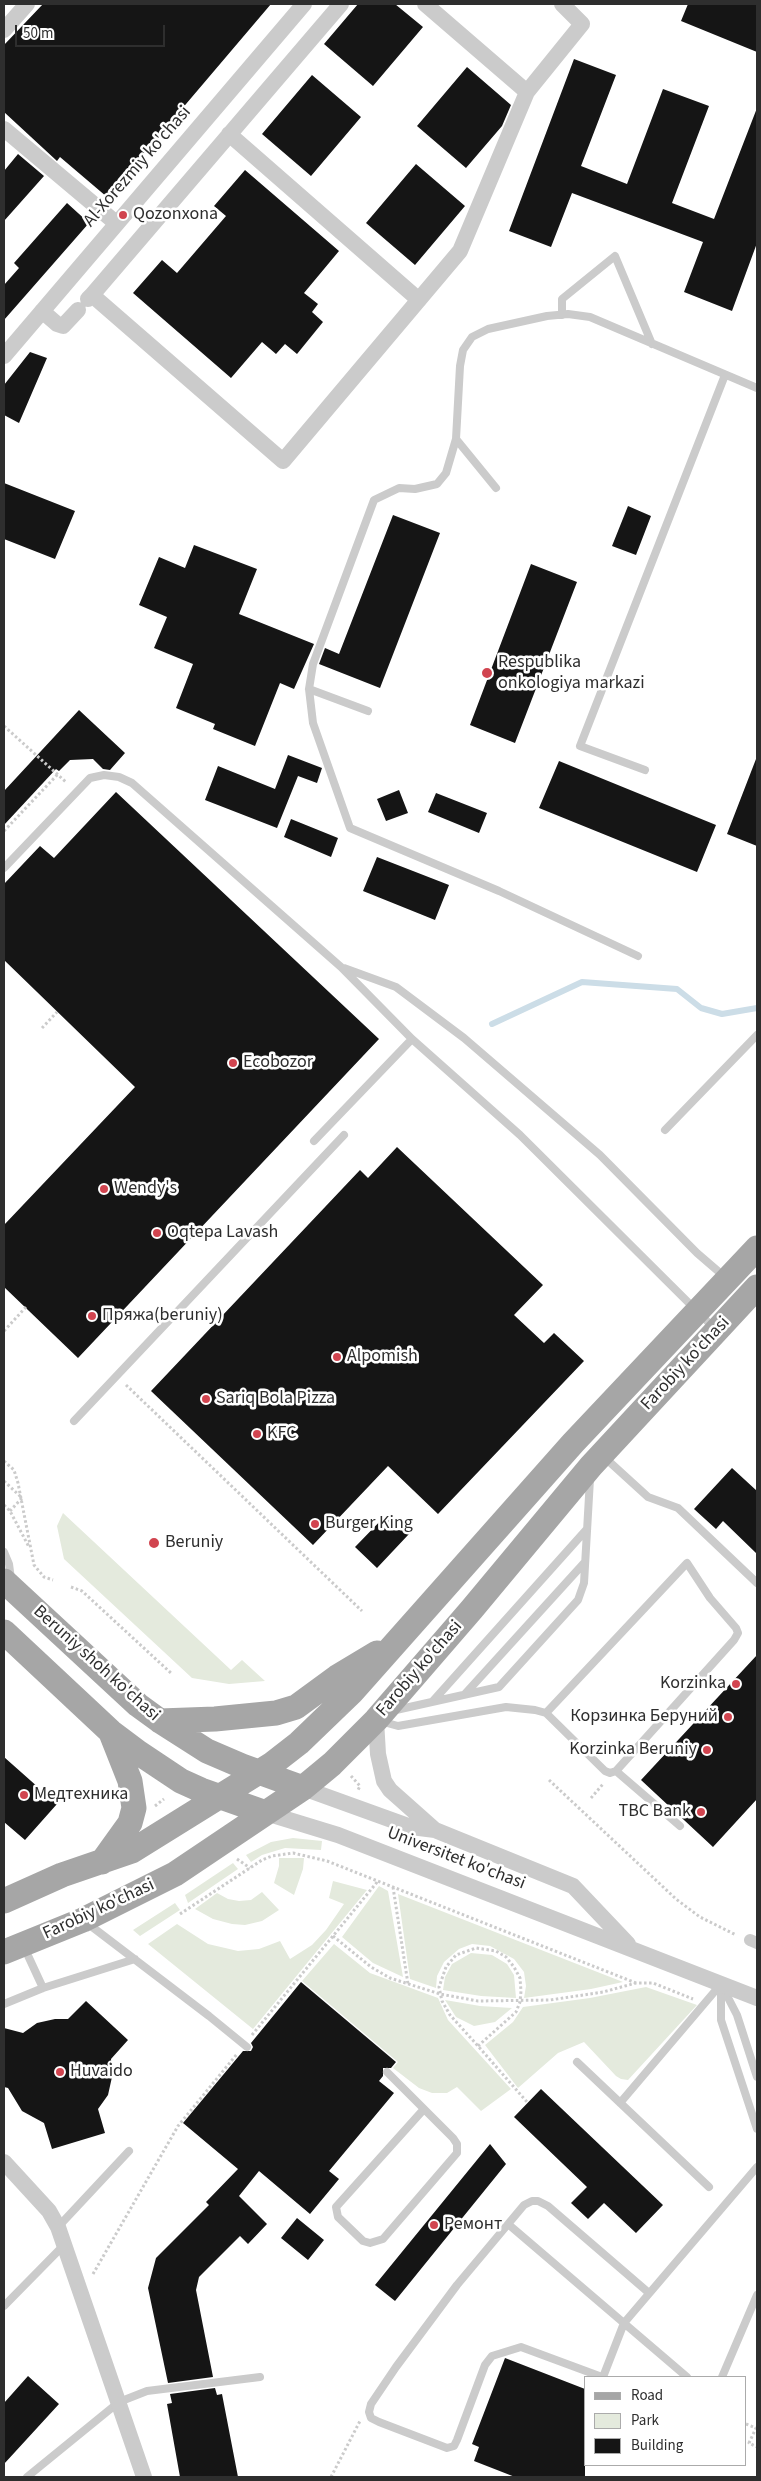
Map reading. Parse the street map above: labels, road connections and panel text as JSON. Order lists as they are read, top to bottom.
{
  "streets": {
    "main road": ["Farobiy ko'chasi", "Beruniy shoh ko'chasi"],
    "street": ["Al-Xorezmiy ko'chasi", "Universitet ko'chasi"]
  },
  "crossings": [
    ["Farobiy ko'chasi", "Beruniy shoh ko'chasi"],
    ["Farobiy ko'chasi", "Universitet ko'chasi"],
    ["Beruniy shoh ko'chasi", "Universitet ko'chasi"]
  ],
  "places": [
    "Qozonxona",
    "Respublika onkologiya markazi",
    "Ecobozor",
    "Wendy's",
    "Oqtepa Lavash",
    "Пряжа(beruniy)",
    "Alpomish",
    "Sariq Bola Pizza",
    "KFC",
    "Burger King",
    "Beruniy",
    "Korzinka",
    "Корзинка Беруний",
    "Korzinka Beruniy",
    "Медтехника",
    "TBC Bank",
    "Huvaido",
    "Ремонт"
  ],
  "legend": ["Road", "Park", "Building"],
  "scale_bar": "50 m"
}
